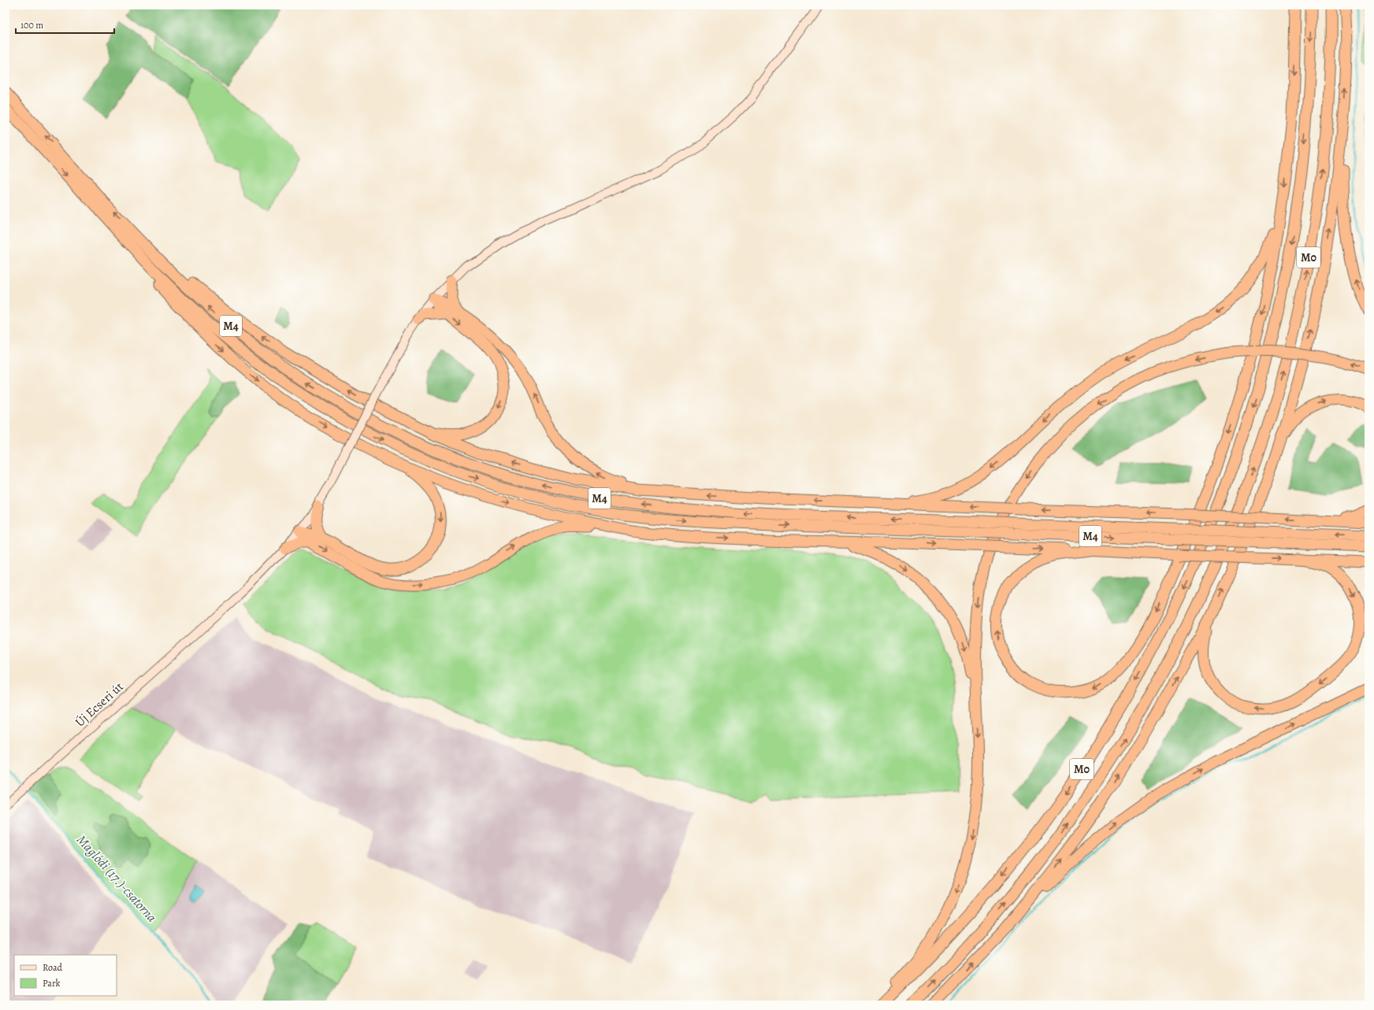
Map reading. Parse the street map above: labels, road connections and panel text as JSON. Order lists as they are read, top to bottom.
{
  "streets": {
    "highway": ["M0", "M4"],
    "main road": ["Új Ecseri út"]
  },
  "water": ["Maglódi (17.)-csatorna"],
  "legend": ["Road", "Park"],
  "scale_bar": "100 m"
}
